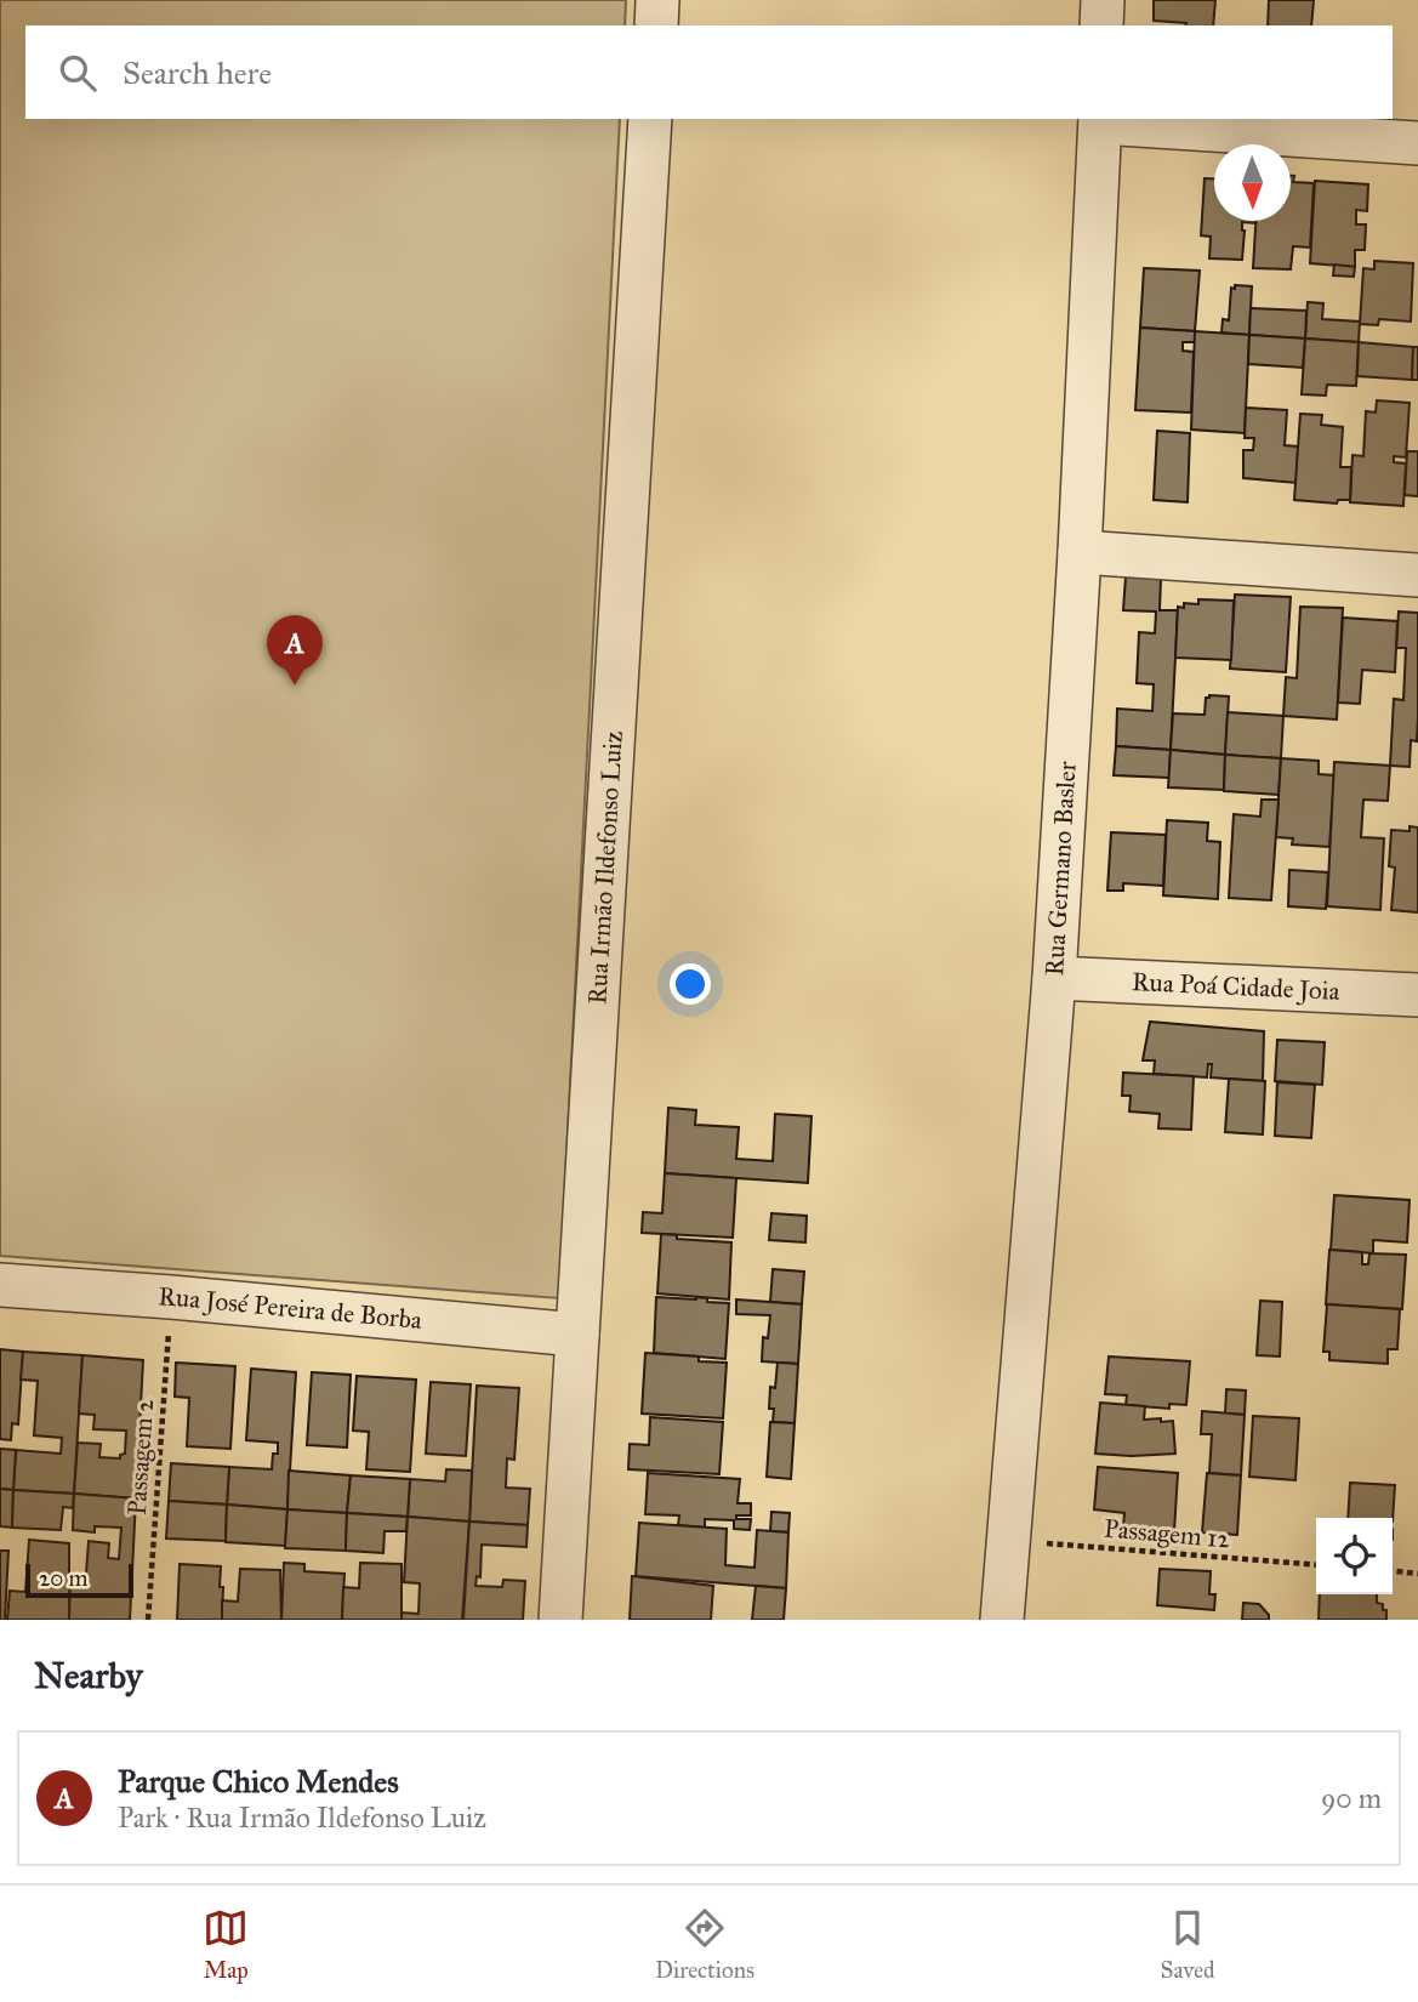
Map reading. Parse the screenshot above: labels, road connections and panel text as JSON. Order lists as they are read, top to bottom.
{
  "streets": {
    "street": [
      "Rua Irmão Ildefonso Luiz",
      "Rua Germano Basler",
      "Rua Poá Cidade Joia",
      "Rua José Pereira de Borba"
    ],
    "path": ["Passagem 2", "Passagem 12"]
  },
  "crossings": [
    ["Rua Irmão Ildefonso Luiz", "Rua José Pereira de Borba"],
    ["Rua Germano Basler", "Rua Poá Cidade Joia"],
    ["Rua Germano Basler", "Passagem 12"],
    ["Rua José Pereira de Borba", "Passagem 2"]
  ],
  "scale_bar": "20 m",
  "north": "bottom",
  "page": {
    "search": "Search here",
    "pins": "A",
    "scale": "20 m",
    "heading": "Nearby",
    "list": [
      {
        "mark": "A",
        "name": "Parque Chico Mendes",
        "note": "Park · Rua Irmão Ildefonso Luiz",
        "value": "90 m"
      }
    ],
    "nav": ["Map", "Directions", "Saved"]
  }
}
